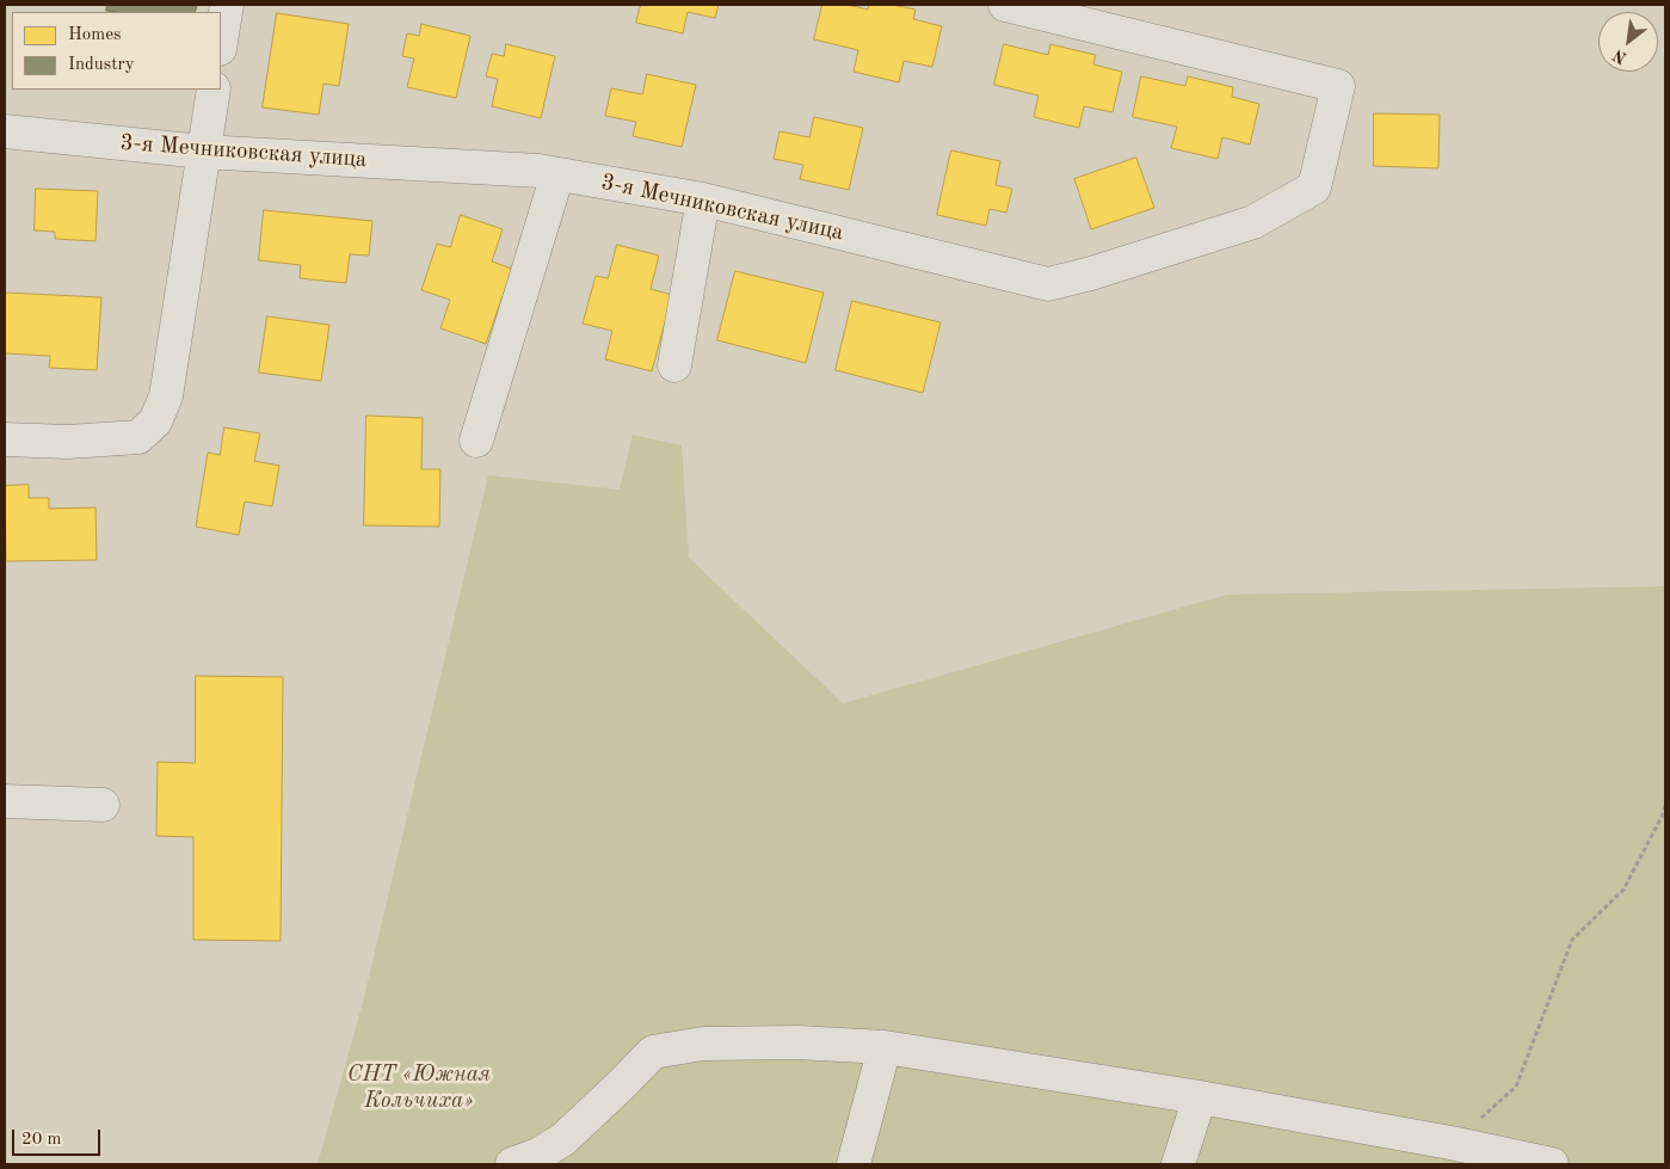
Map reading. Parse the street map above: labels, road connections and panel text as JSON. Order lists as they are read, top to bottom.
{
  "streets": {
    "street": ["3-я Мечниковская улица"]
  },
  "parks": ["СНТ «Южная Кольчиха»"],
  "legend": ["Homes", "Industry"],
  "scale_bar": "20 m",
  "north": "bottom left"
}
